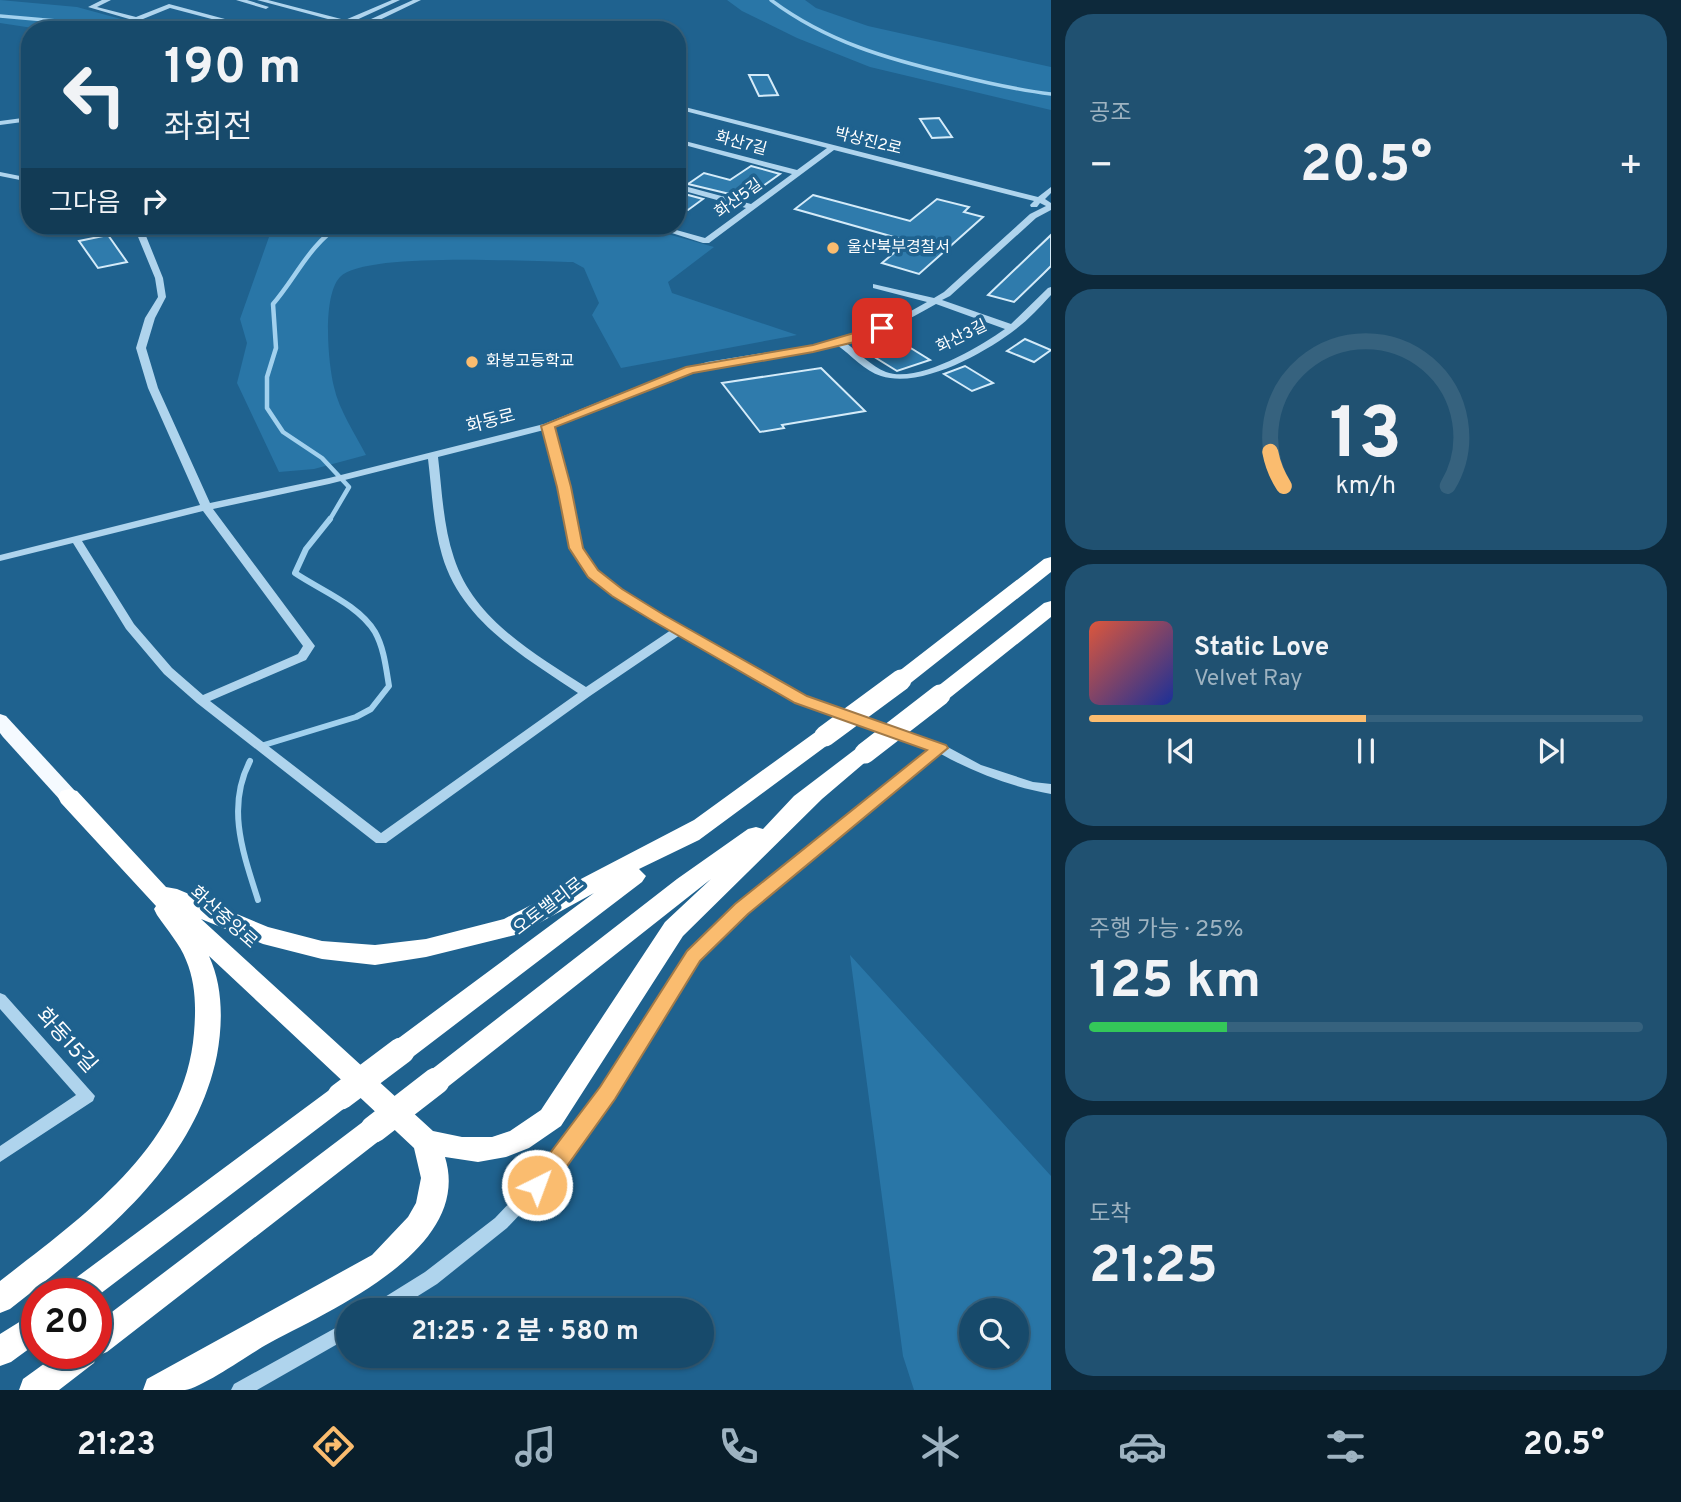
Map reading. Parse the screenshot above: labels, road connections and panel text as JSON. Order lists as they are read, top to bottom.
{
  "streets": {
    "highway": ["오토밸리로", "화산중앙로"],
    "street": [
      "박상진2로",
      "화산7길",
      "화산5길",
      "화산3길",
      "화동로",
      "화동15길"
    ]
  },
  "crossings": [
    ["박상진2로", "화산5길"],
    ["박상진2로", "화동로"],
    ["화산7길", "화산5길"],
    ["화산3길", "화동로"]
  ],
  "places": ["울산북부경찰서", "화봉고등학교"],
  "page": {
    "tile": [
      "공조",
      ["주행 가능 · 25%", "125 km"],
      ["도착", "21:25"]
    ],
    "turn": ["190 m", "좌회전"],
    "heat": ["−", "20.5°", "+"],
    "then": "그다음",
    "song": ["Static Love", "Velvet Ray"],
    "limit": "20",
    "trip": "21:25 · 2 분 · 580 m",
    "tabs": ["21:23", "20.5°"],
    "gauge": ["13", "km/h"]
  }
}
